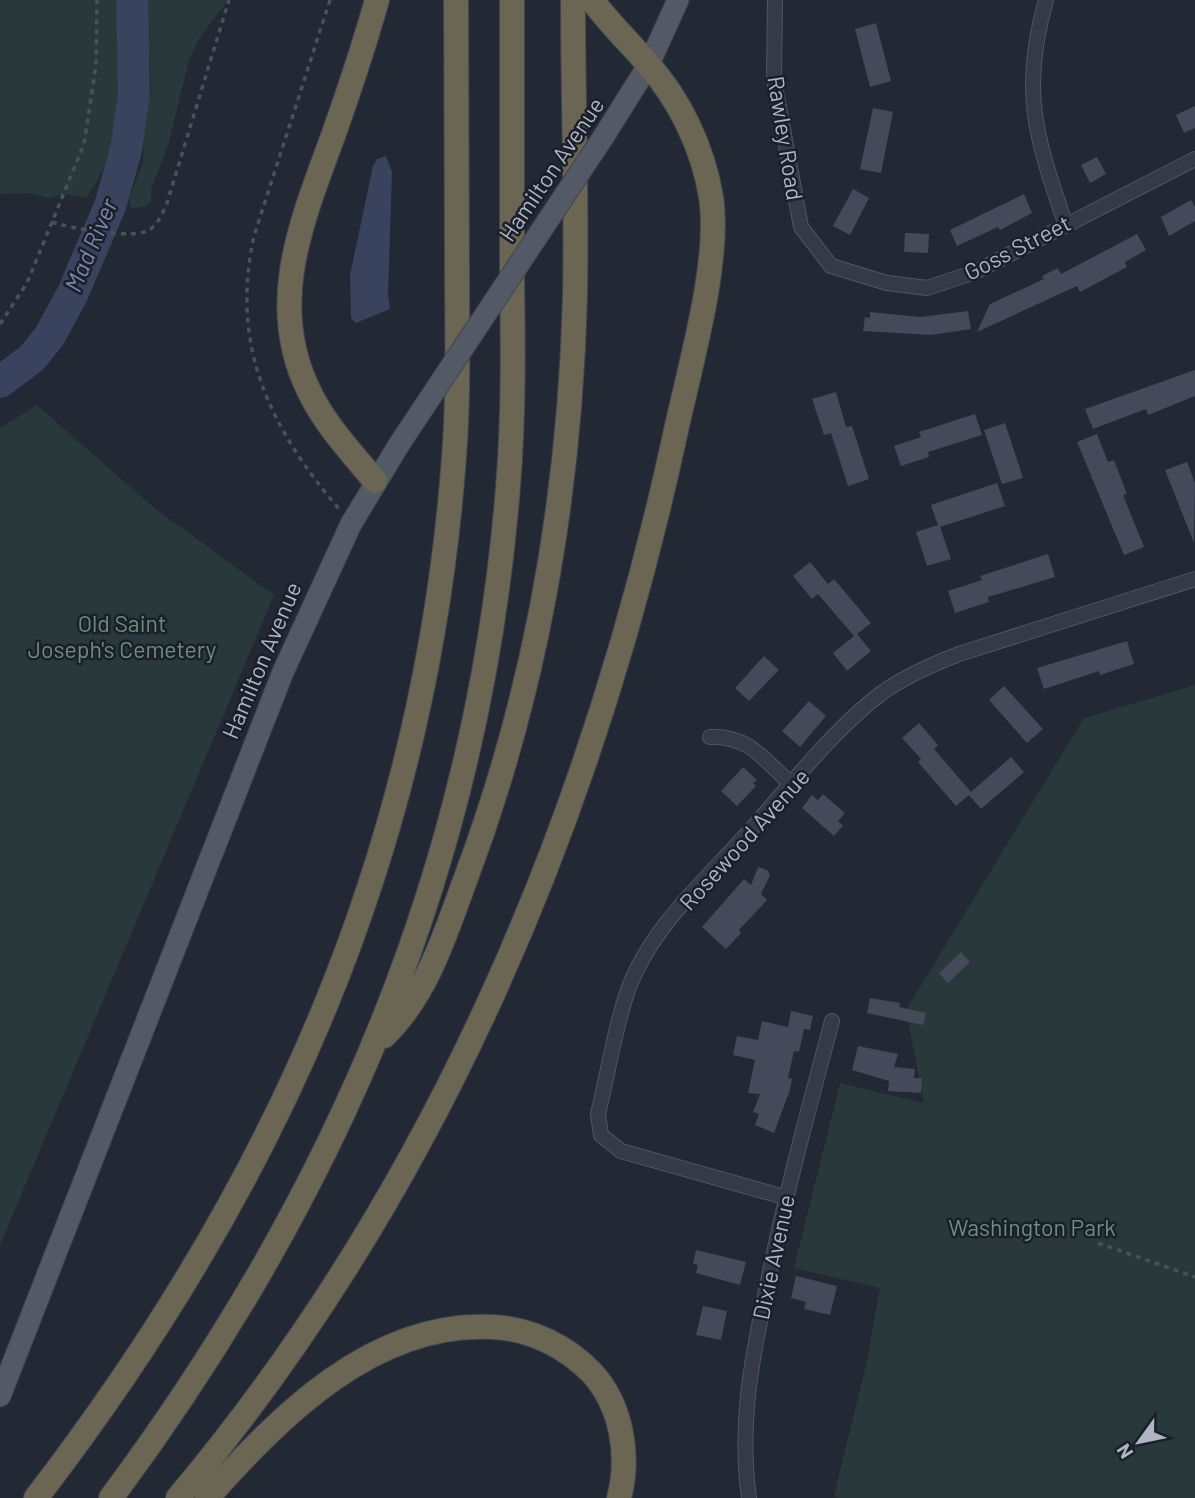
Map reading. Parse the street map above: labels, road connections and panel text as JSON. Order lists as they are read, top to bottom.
{
  "streets": {
    "main road": ["Hamilton Avenue"],
    "street": [
      "Rawley Road",
      "Goss Street",
      "Rosewood Avenue",
      "Dixie Avenue"
    ]
  },
  "crossings": [
    ["Rawley Road", "Goss Street"],
    ["Rosewood Avenue", "Dixie Avenue"]
  ],
  "water": ["Mad River"],
  "parks": ["Old Saint Joseph's Cemetery", "Washington Park"],
  "north": "bottom left"
}
